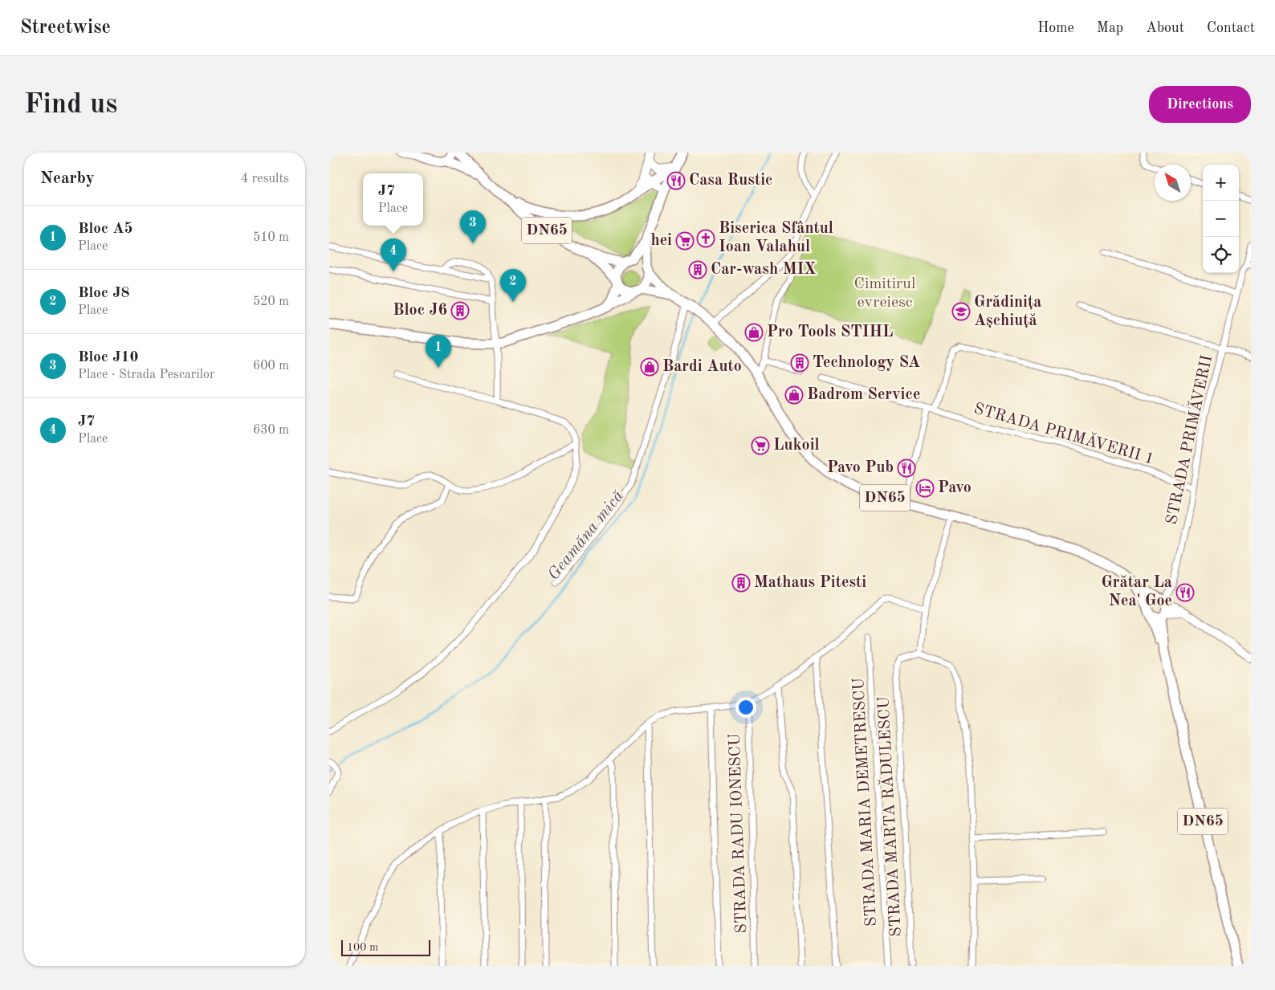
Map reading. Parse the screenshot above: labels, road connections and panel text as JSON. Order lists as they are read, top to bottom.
{
  "streets": {
    "main road": ["DN65"],
    "street": [
      "STRADA PRIMĂVERII 1",
      "STRADA PRIMĂVERII",
      "STRADA MARIA DEMETRESCU",
      "STRADA MARTA RĂDULESCU",
      "STRADA RADU IONESCU"
    ]
  },
  "crossings": [
    ["DN65", "STRADA PRIMĂVERII"],
    ["STRADA PRIMĂVERII 1", "STRADA PRIMĂVERII"]
  ],
  "water": ["Geamăna mică"],
  "parks": ["Cimitirul evreiesc"],
  "places": {
    "restaurant": ["Casa Rustic", "Pavo Pub", "Grătar La Nea' Goe"],
    "church": ["Biserica Sfântul Ioan Valahul"],
    "supermarket": ["hei", "Lukoil"],
    "building": [
      "Car-wash MIX",
      "Bloc J6",
      "Technology SA",
      "Mathaus Pitesti"
    ],
    "school or university": ["Grădinița Așchiuță"],
    "shop": ["Pro Tools STIHL", "Bardi Auto", "Badrom Service"],
    "hotel": ["Pavo"]
  },
  "scale_bar": "100 m",
  "north": "top left",
  "page": {
    "header": "Streetwise",
    "nav": [
      "Home",
      "Map",
      "About",
      "Contact"
    ],
    "buttons": "Directions",
    "title": "Find us",
    "heading": ["Nearby", "4 results"],
    "map_buttons": ["+", "−"],
    "popup": ["J7", "Place"],
    "list": [
      {
        "mark": "1",
        "name": "Bloc A5",
        "note": "Place",
        "value": "510 m"
      },
      {
        "mark": "2",
        "name": "Bloc J8",
        "note": "Place",
        "value": "520 m"
      },
      {
        "mark": "3",
        "name": "Bloc J10",
        "note": "Place · Strada Pescarilor",
        "value": "600 m"
      },
      {
        "mark": "4",
        "name": "J7",
        "note": "Place",
        "value": "630 m"
      }
    ],
    "pins": [
      "3",
      "4",
      "2",
      "1"
    ],
    "scale": "100 m"
  }
}
